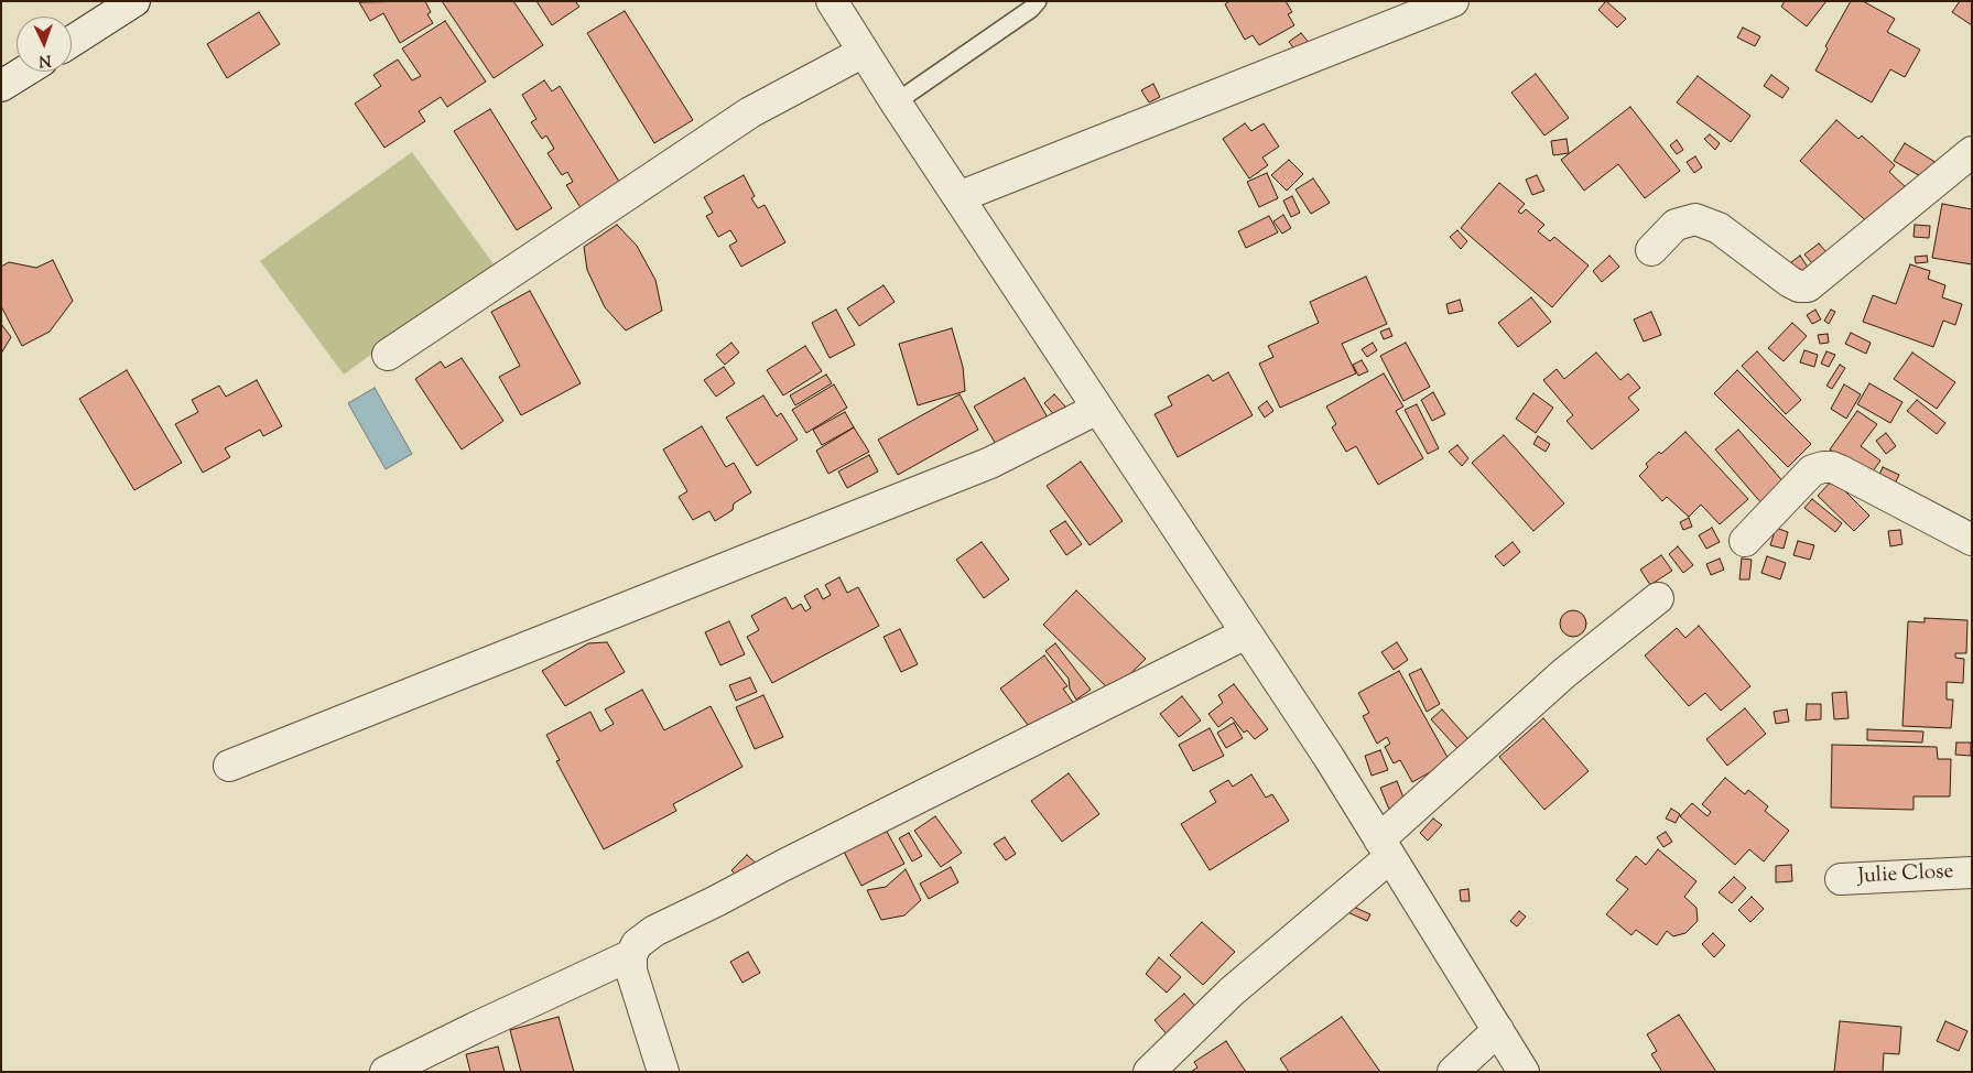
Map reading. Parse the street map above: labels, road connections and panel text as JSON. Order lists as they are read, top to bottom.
{
  "streets": {
    "street": ["Julie Close"]
  },
  "north": "bottom"
}
